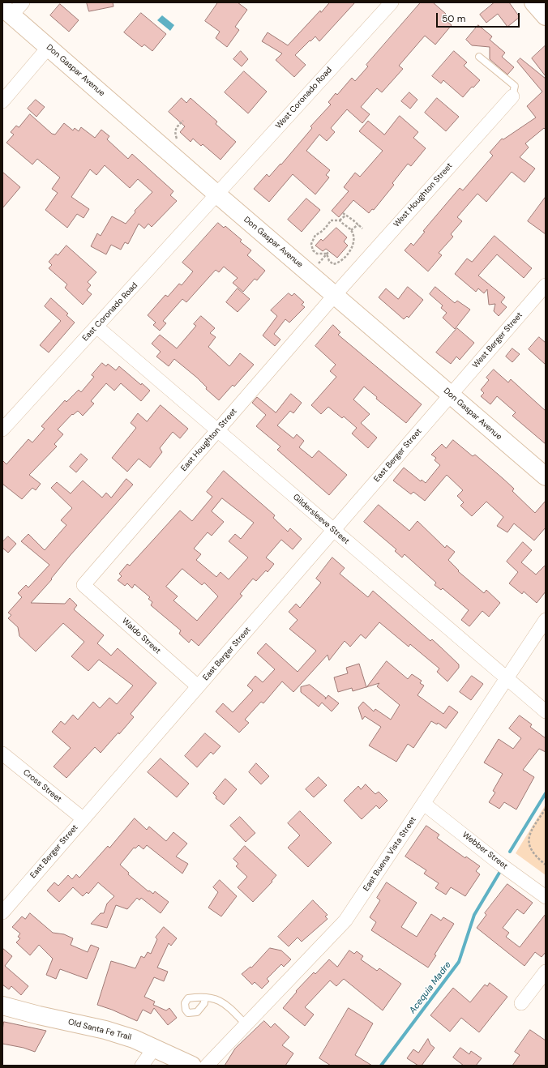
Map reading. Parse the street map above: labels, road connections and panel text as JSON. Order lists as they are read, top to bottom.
{
  "streets": {
    "street": [
      "Don Gaspar Avenue",
      "West Coronado Road",
      "West Houghton Street",
      "East Coronado Road",
      "West Berger Street",
      "East Houghton Street",
      "East Berger Street",
      "Gildersleeve Street",
      "Waldo Street",
      "Cross Street",
      "Webber Street",
      "East Buena Vista Street",
      "Old Santa Fe Trail"
    ]
  },
  "crossings": [
    ["Don Gaspar Avenue", "West Coronado Road"],
    ["Don Gaspar Avenue", "West Houghton Street"],
    ["Don Gaspar Avenue", "East Coronado Road"],
    ["Don Gaspar Avenue", "West Berger Street"],
    ["Don Gaspar Avenue", "East Houghton Street"],
    ["Don Gaspar Avenue", "East Berger Street"],
    ["West Coronado Road", "East Coronado Road"],
    ["West Houghton Street", "East Houghton Street"],
    ["East Coronado Road", "Gildersleeve Street"],
    ["West Berger Street", "East Berger Street"],
    ["East Houghton Street", "Gildersleeve Street"],
    ["East Houghton Street", "Waldo Street"],
    ["East Berger Street", "Gildersleeve Street"],
    ["East Berger Street", "Waldo Street"],
    ["East Berger Street", "Cross Street"],
    ["Gildersleeve Street", "East Buena Vista Street"],
    ["Webber Street", "East Buena Vista Street"]
  ],
  "water": ["Acequia Madre"],
  "scale_bar": "50 m"
}
